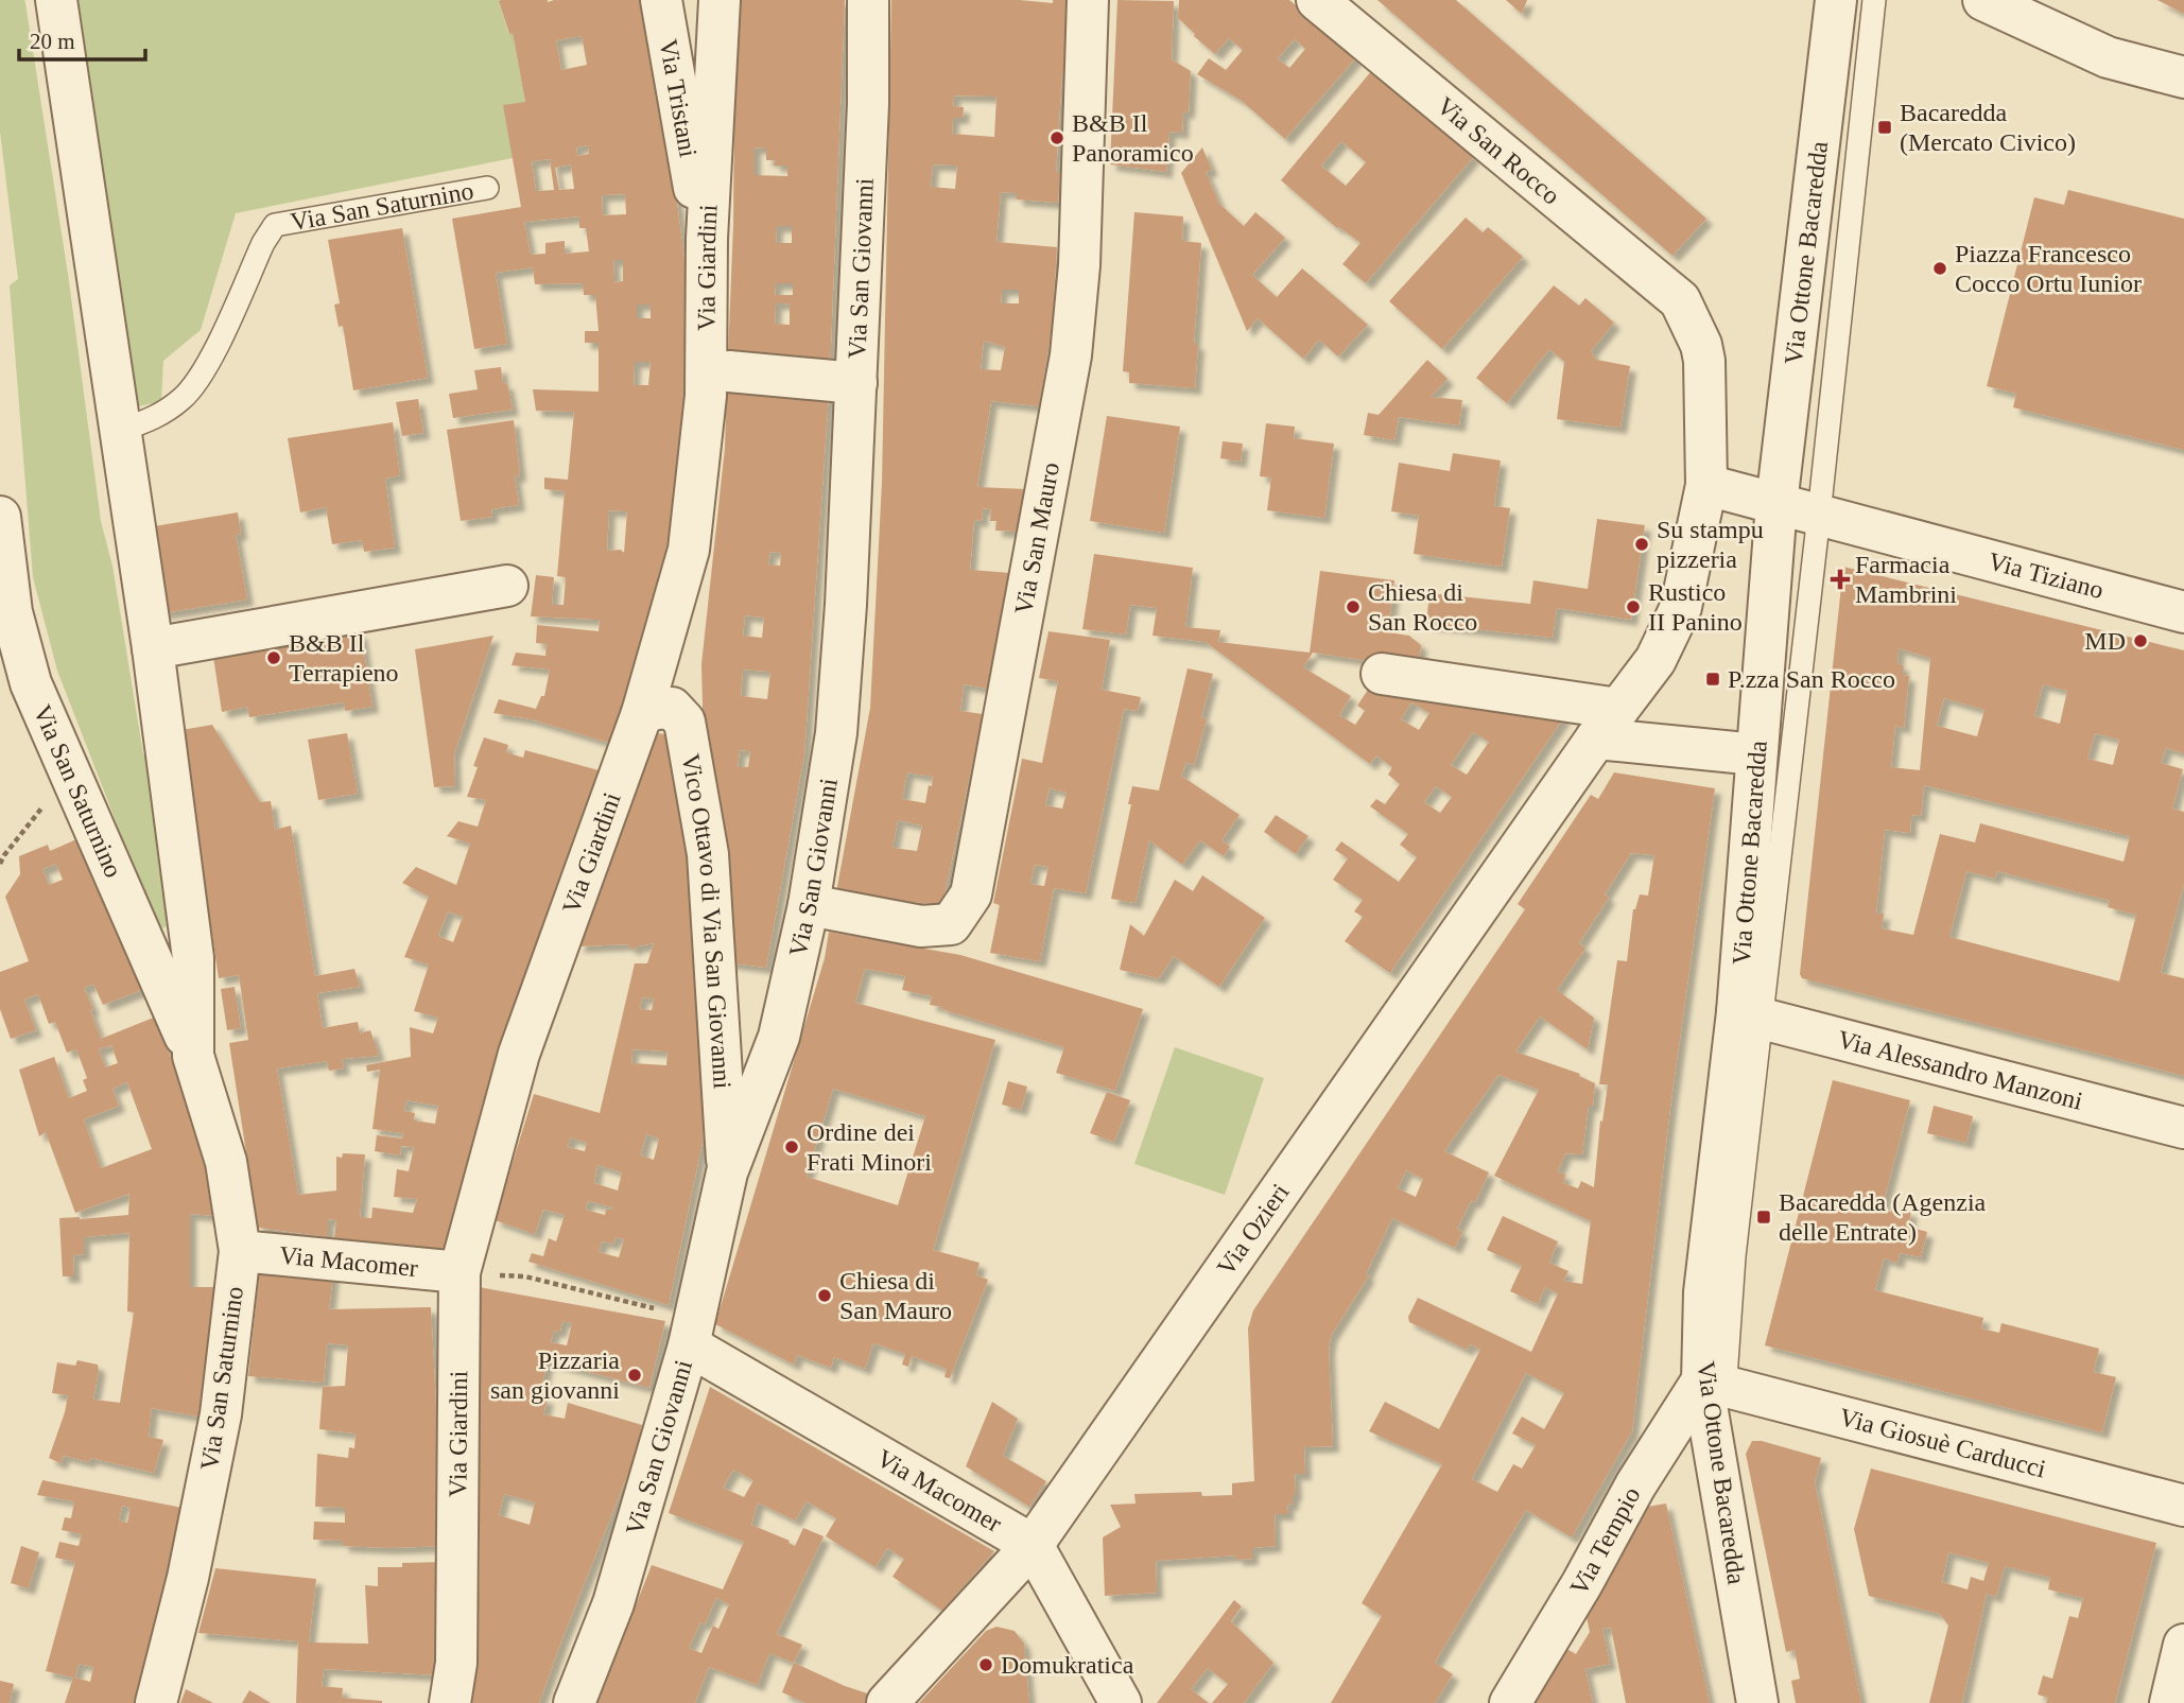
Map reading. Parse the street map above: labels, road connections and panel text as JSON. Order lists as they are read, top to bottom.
{
  "streets": {
    "street": [
      "Via Tristani",
      "Via San Rocco",
      "Via San Saturnino",
      "Via Ottone Bacaredda",
      "Via Giardini",
      "Via San Giovanni",
      "Via San Mauro",
      "Via Tiziano",
      "Vico Ottavo di Via San Giovanni",
      "Via Alessandro Manzoni",
      "Via Ozieri",
      "Via Macomer",
      "Via Giosuè Carducci",
      "Via Tempio"
    ]
  },
  "crossings": [
    ["Via Tristani", "Via Giardini"],
    ["Via San Rocco", "Via Ozieri"],
    ["Via San Saturnino", "Via Macomer"],
    ["Via Ottone Bacaredda", "Via Tiziano"],
    ["Via Ottone Bacaredda", "Via Alessandro Manzoni"],
    ["Via Ottone Bacaredda", "Via Giosuè Carducci"],
    ["Via Ottone Bacaredda", "Via Tempio"],
    ["Via Giardini", "Vico Ottavo di Via San Giovanni"],
    ["Via Giardini", "Via Macomer"],
    ["Via San Giovanni", "Via San Mauro"],
    ["Via San Giovanni", "Vico Ottavo di Via San Giovanni"],
    ["Via San Giovanni", "Via Macomer"],
    ["Via Tiziano", "Via Ozieri"],
    ["Via Ozieri", "Via Macomer"],
    ["Via Giosuè Carducci", "Via Tempio"]
  ],
  "places": {
    "transit": ["Bacaredda (Mercato Civico)", "P.zza San Rocco", "Bacaredda (Agenzia delle Entrate)"],
    "other": [
      "B&B Il Panoramico",
      "Piazza Francesco Cocco Ortu Iunior",
      "Su stampu pizzeria",
      "Chiesa di San Rocco",
      "Rustico II Panino",
      "MD",
      "B&B Il Terrapieno",
      "Ordine dei Frati Minori",
      "Chiesa di San Mauro",
      "Pizzaria san giovanni",
      "Domukratica"
    ],
    "health": ["Farmacia Mambrini"]
  },
  "scale_bar": "20 m"
}
